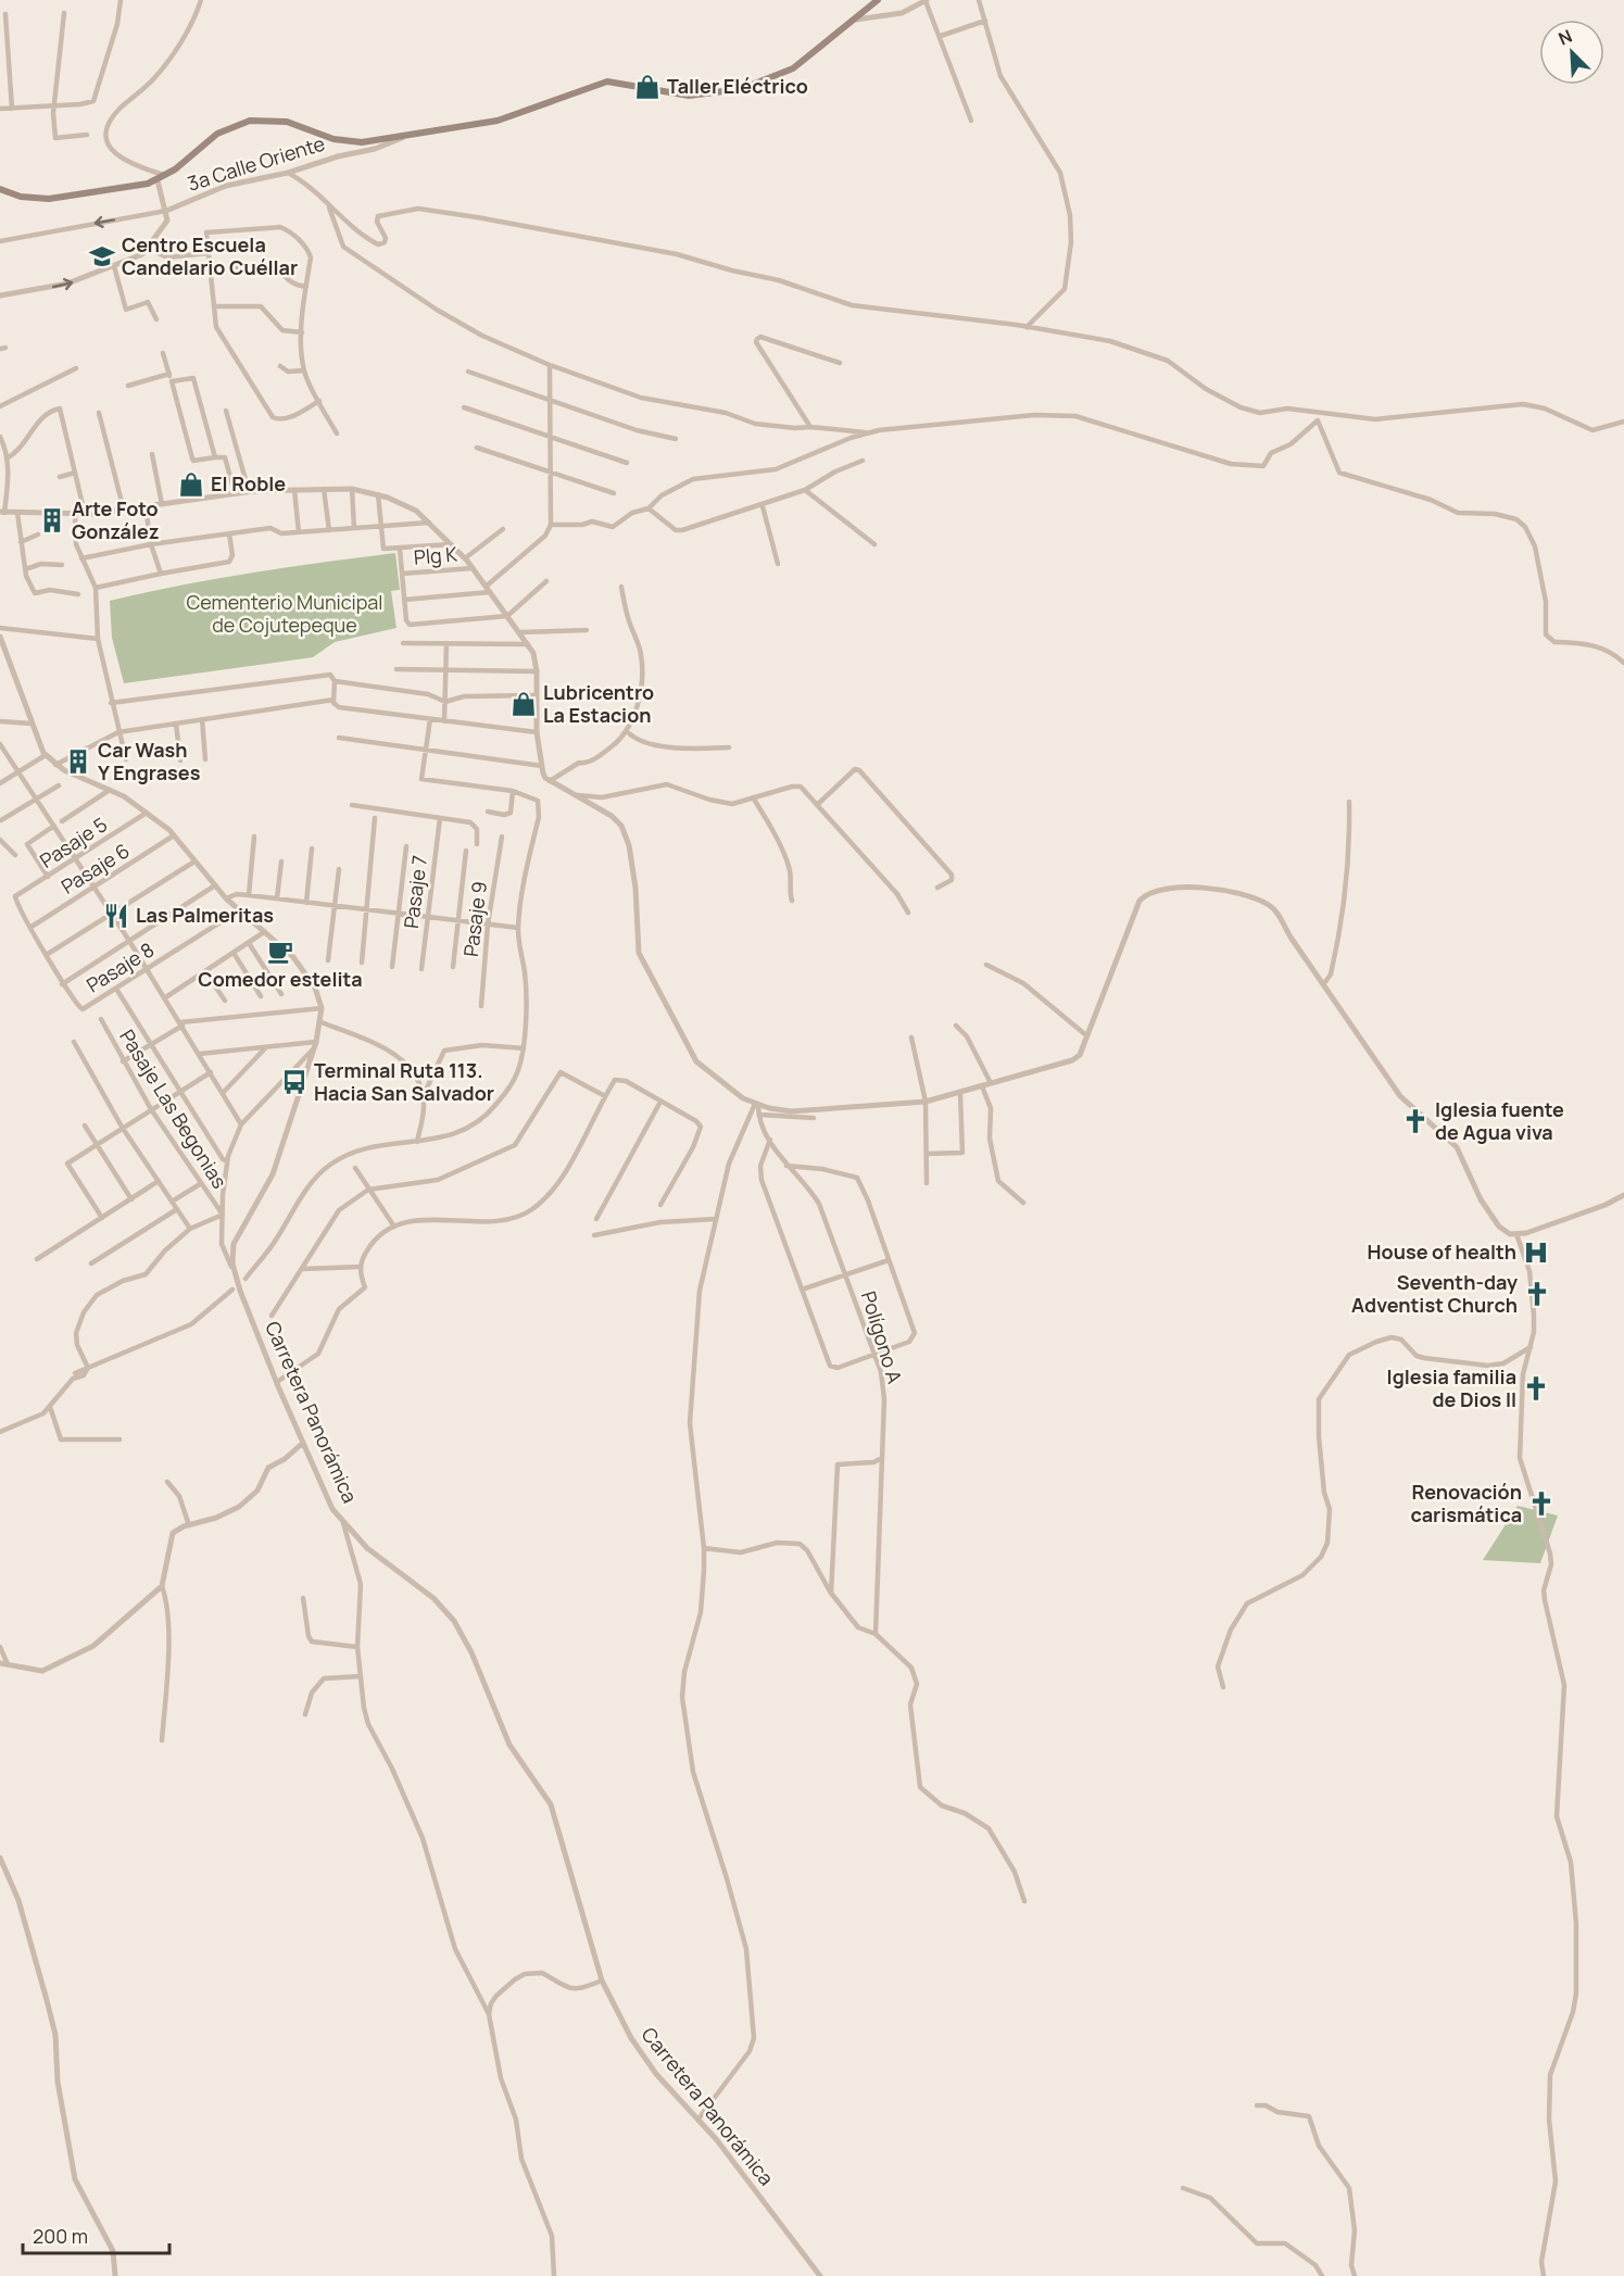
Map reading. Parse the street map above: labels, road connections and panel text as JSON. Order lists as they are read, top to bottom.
{
  "streets": {
    "street": [
      "3a Calle Oriente",
      "Plg K",
      "Pasaje 5",
      "Pasaje 6",
      "Pasaje 7",
      "Pasaje 9",
      "Pasaje 8",
      "Pasaje Las Begonias",
      "Polígono A",
      "Carretera Panorámica"
    ]
  },
  "crossings": [
    ["Pasaje 5", "Pasaje 6"]
  ],
  "parks": ["Cementerio Municipal de Cojutepeque"],
  "places": {
    "shop": ["Taller Eléctrico", "El Roble", "Lubricentro La Estacion"],
    "school or university": ["Centro Escuela Candelario Cuéllar"],
    "building": ["Arte Foto González", "Car Wash Y Engrases"],
    "restaurant": ["Las Palmeritas"],
    "cafe": ["Comedor estelita"],
    "bus stop": ["Terminal Ruta 113. Hacia San Salvador"],
    "church": [
      "Iglesia fuente de Agua viva",
      "Seventh-day Adventist Church",
      "Iglesia familia de Dios II",
      "Renovación carismática"
    ],
    "hospital": ["House of health"]
  },
  "scale_bar": "200 m",
  "north": "top left"
}
